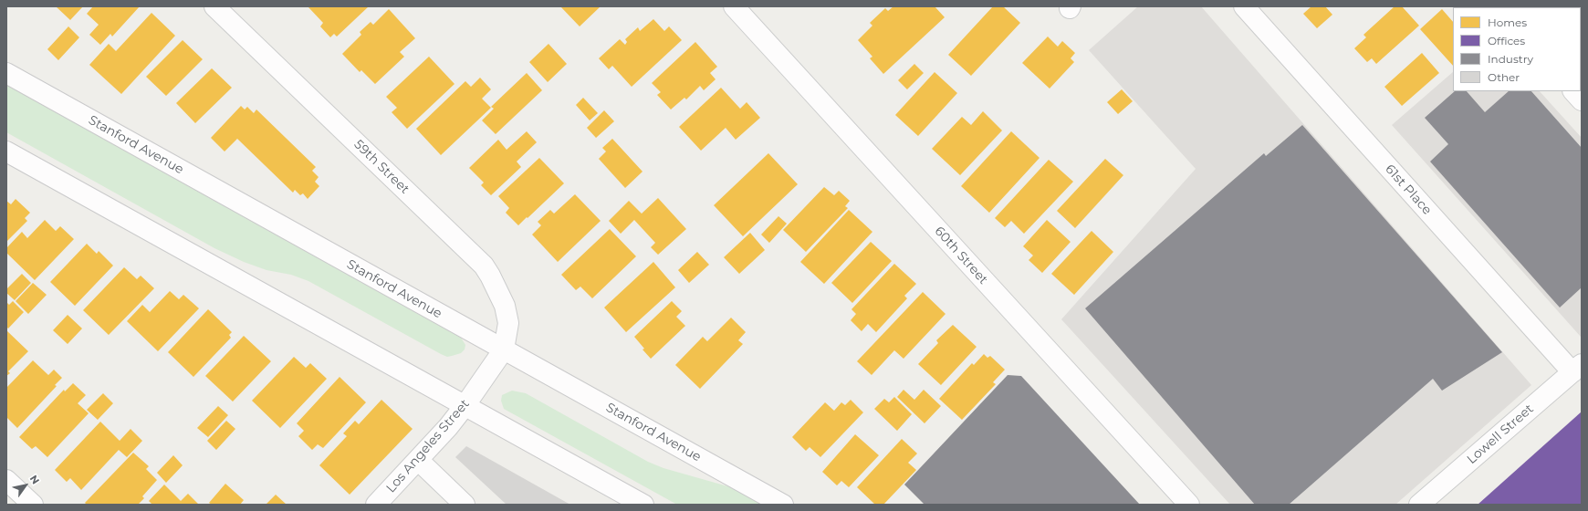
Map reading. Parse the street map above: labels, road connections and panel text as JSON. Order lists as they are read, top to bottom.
{
  "streets": {
    "street": [
      "Stanford Avenue",
      "59th Street",
      "61st Place",
      "60th Street",
      "Lowell Street",
      "Los Angeles Street"
    ]
  },
  "crossings": [
    ["Stanford Avenue", "59th Street"],
    ["Stanford Avenue", "Los Angeles Street"],
    ["59th Street", "Los Angeles Street"],
    ["61st Place", "Lowell Street"]
  ],
  "legend": [
    "Homes",
    "Offices",
    "Industry",
    "Other"
  ],
  "north": "top right"
}
